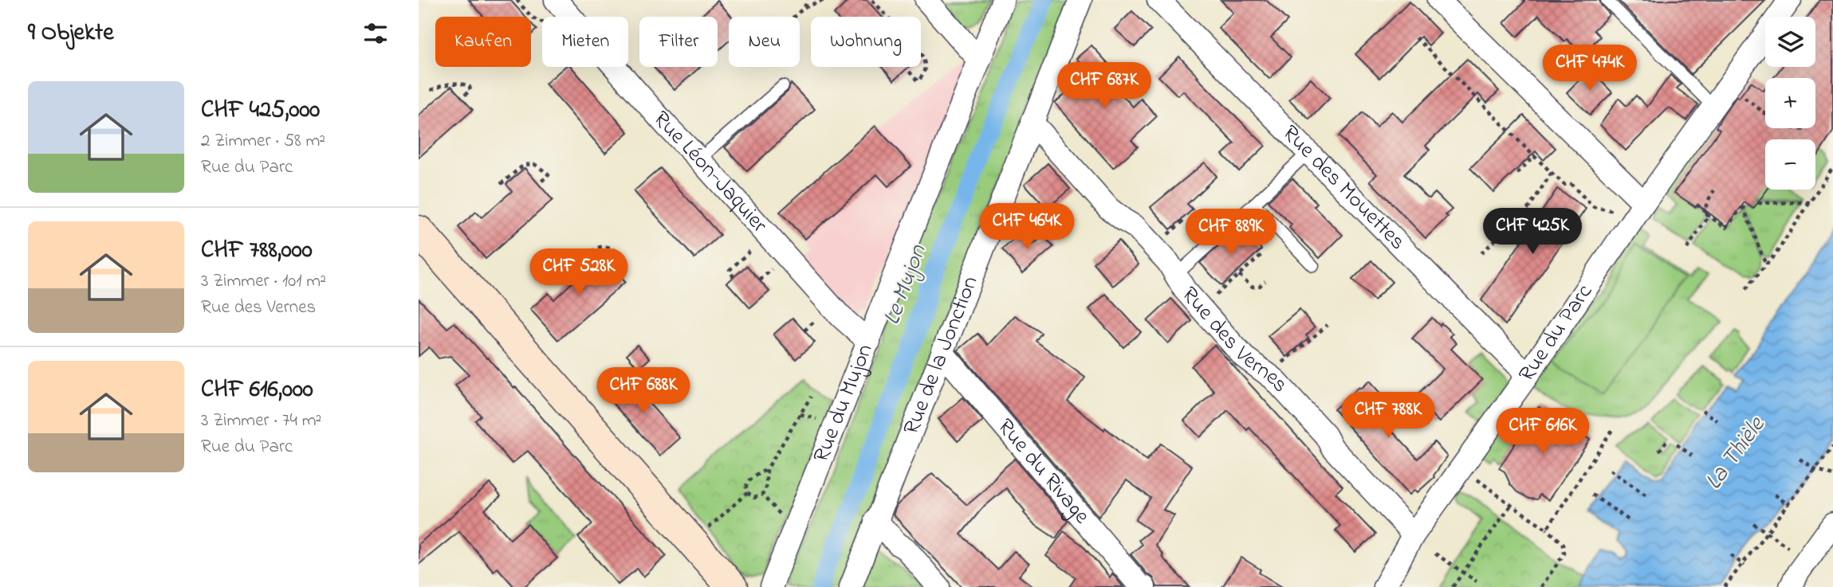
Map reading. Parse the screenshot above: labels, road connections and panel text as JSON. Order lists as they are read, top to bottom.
{
  "streets": {
    "street": [
      "Rue Léon-Jaquier",
      "Rue des Mouettes",
      "Rue du Parc",
      "Rue des Vernes",
      "Rue de la Jonction",
      "Rue du Mujon",
      "Rue du Rivage"
    ]
  },
  "crossings": [
    ["Rue Léon-Jaquier", "Rue du Mujon"],
    ["Rue des Mouettes", "Rue du Parc"],
    ["Rue du Parc", "Rue des Vernes"],
    ["Rue des Vernes", "Rue de la Jonction"],
    ["Rue de la Jonction", "Rue du Rivage"]
  ],
  "water": ["Le Mujon", "La Thièle"],
  "page": {
    "heading": "9 Objekte",
    "map_buttons": ["+", "−"],
    "chip": [
      "Kaufen",
      "Mieten",
      "Filter",
      "Neu",
      "Wohnung"
    ],
    "price": [
      "CHF 474K",
      "CHF 687K",
      "CHF 464K",
      "CHF 425K",
      "CHF 889K",
      "CHF 528K",
      "CHF 688K",
      "CHF 788K",
      "CHF 616K"
    ],
    "list": [
      {
        "name": "CHF 425,000",
        "note": "2 Zimmer · 58 m² · Rue du Parc"
      },
      {
        "name": "CHF 788,000",
        "note": "3 Zimmer · 101 m² · Rue des Vernes"
      },
      {
        "name": "CHF 616,000",
        "note": "3 Zimmer · 74 m² · Rue du Parc"
      }
    ]
  }
}
